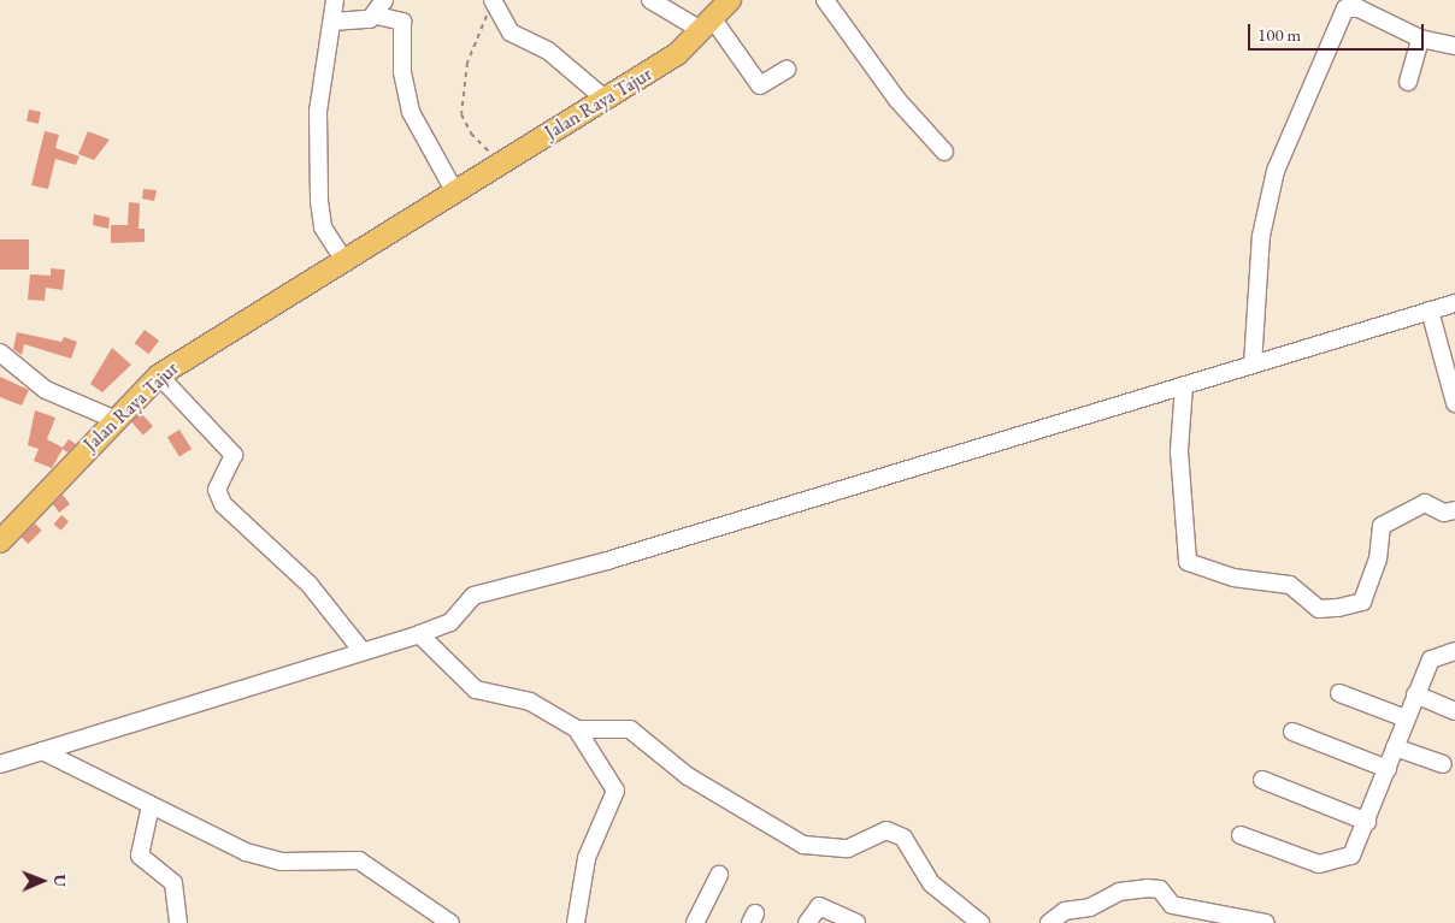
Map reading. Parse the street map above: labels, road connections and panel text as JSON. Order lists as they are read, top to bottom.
{
  "streets": {
    "main road": ["Jalan Raya Tajur"]
  },
  "scale_bar": "100 m",
  "north": "right"
}
